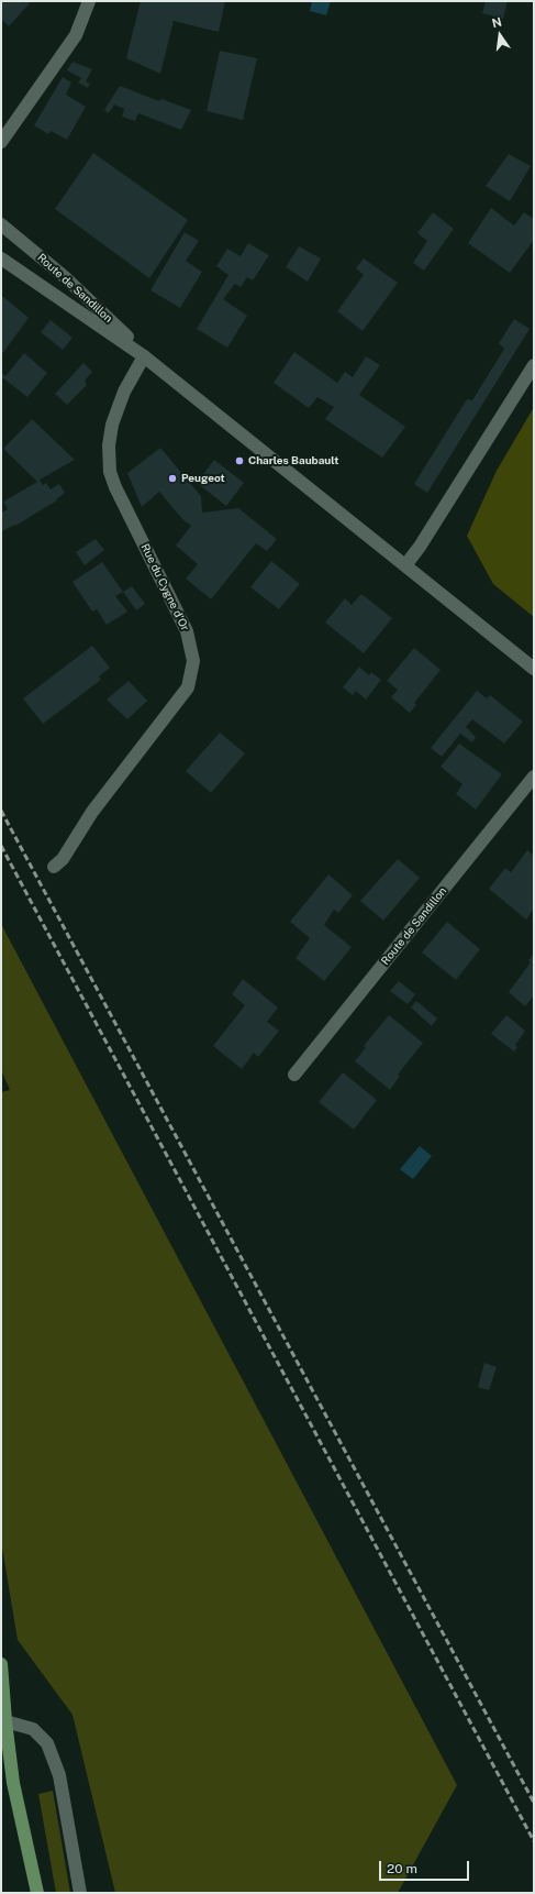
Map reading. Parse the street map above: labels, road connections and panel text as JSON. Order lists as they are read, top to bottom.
{
  "streets": {
    "street": ["Route de Sandillon", "Rue du Cygne d'Or"]
  },
  "crossings": [
    ["Route de Sandillon", "Rue du Cygne d'Or"]
  ],
  "places": ["Charles Baubault", "Peugeot"],
  "scale_bar": "20 m",
  "north": "top"
}
